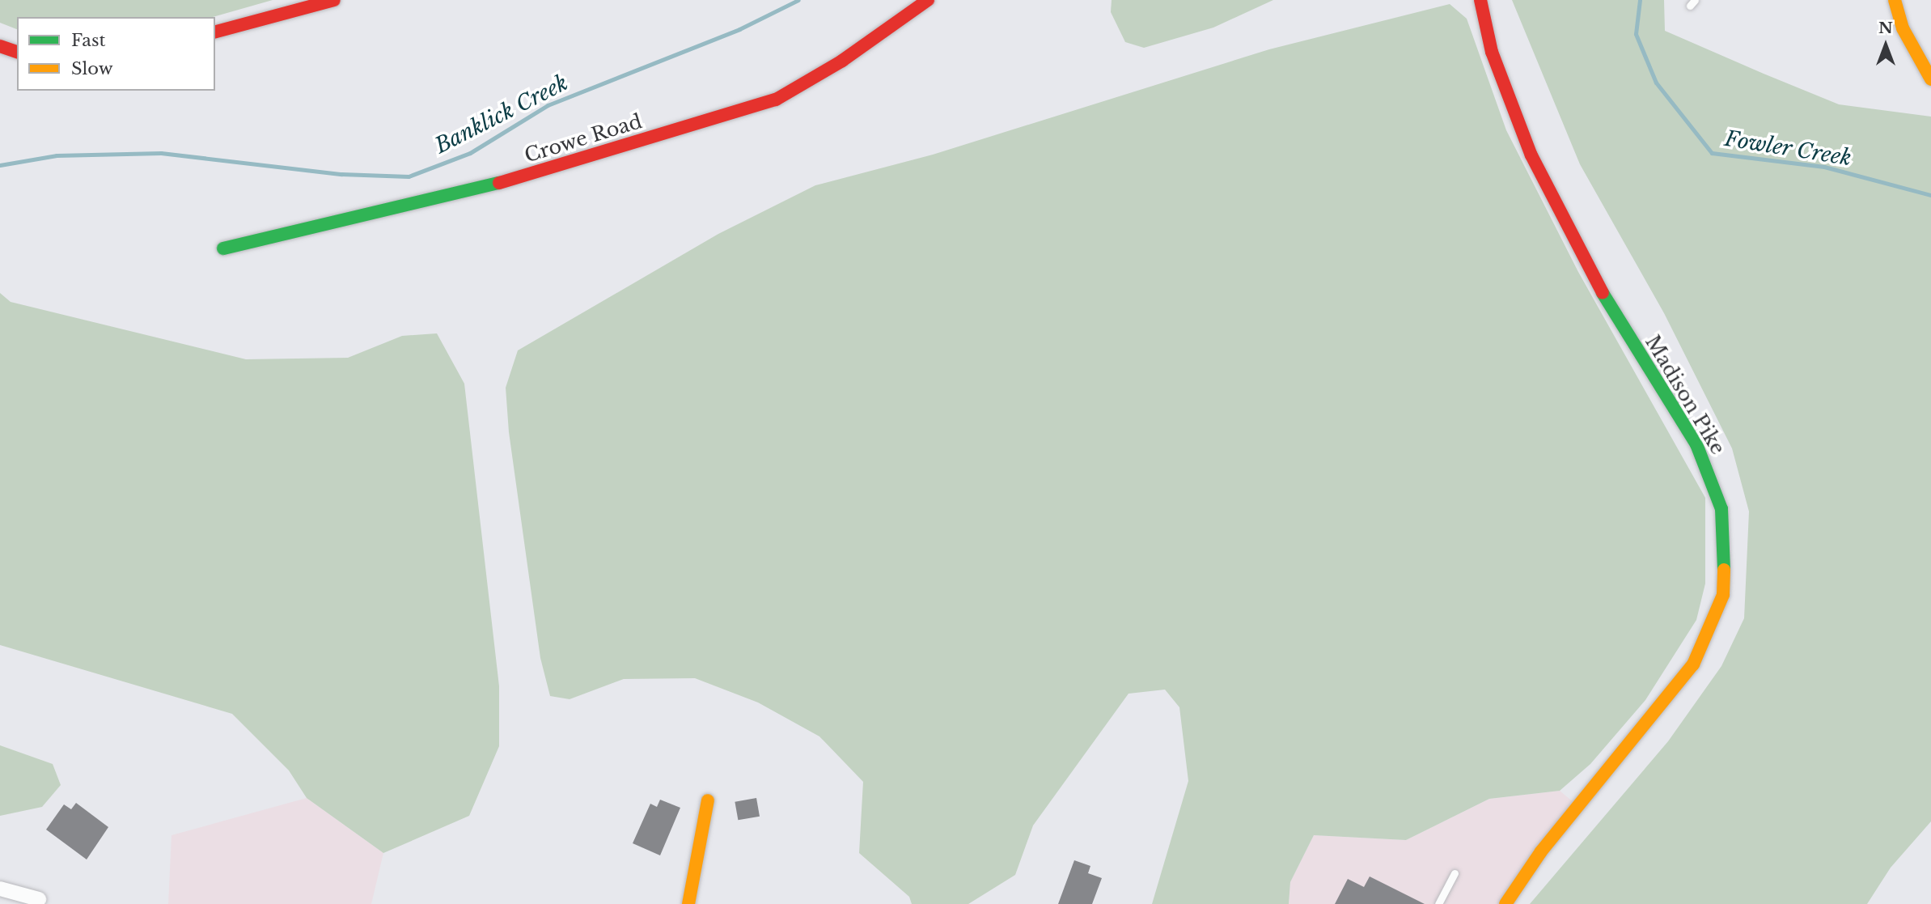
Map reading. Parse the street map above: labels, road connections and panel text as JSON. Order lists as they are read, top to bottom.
{
  "streets": {
    "street": ["Crowe Road", "Madison Pike"]
  },
  "water": ["Banklick Creek", "Fowler Creek"],
  "legend": ["Fast", "Slow"],
  "north": "top"
}
